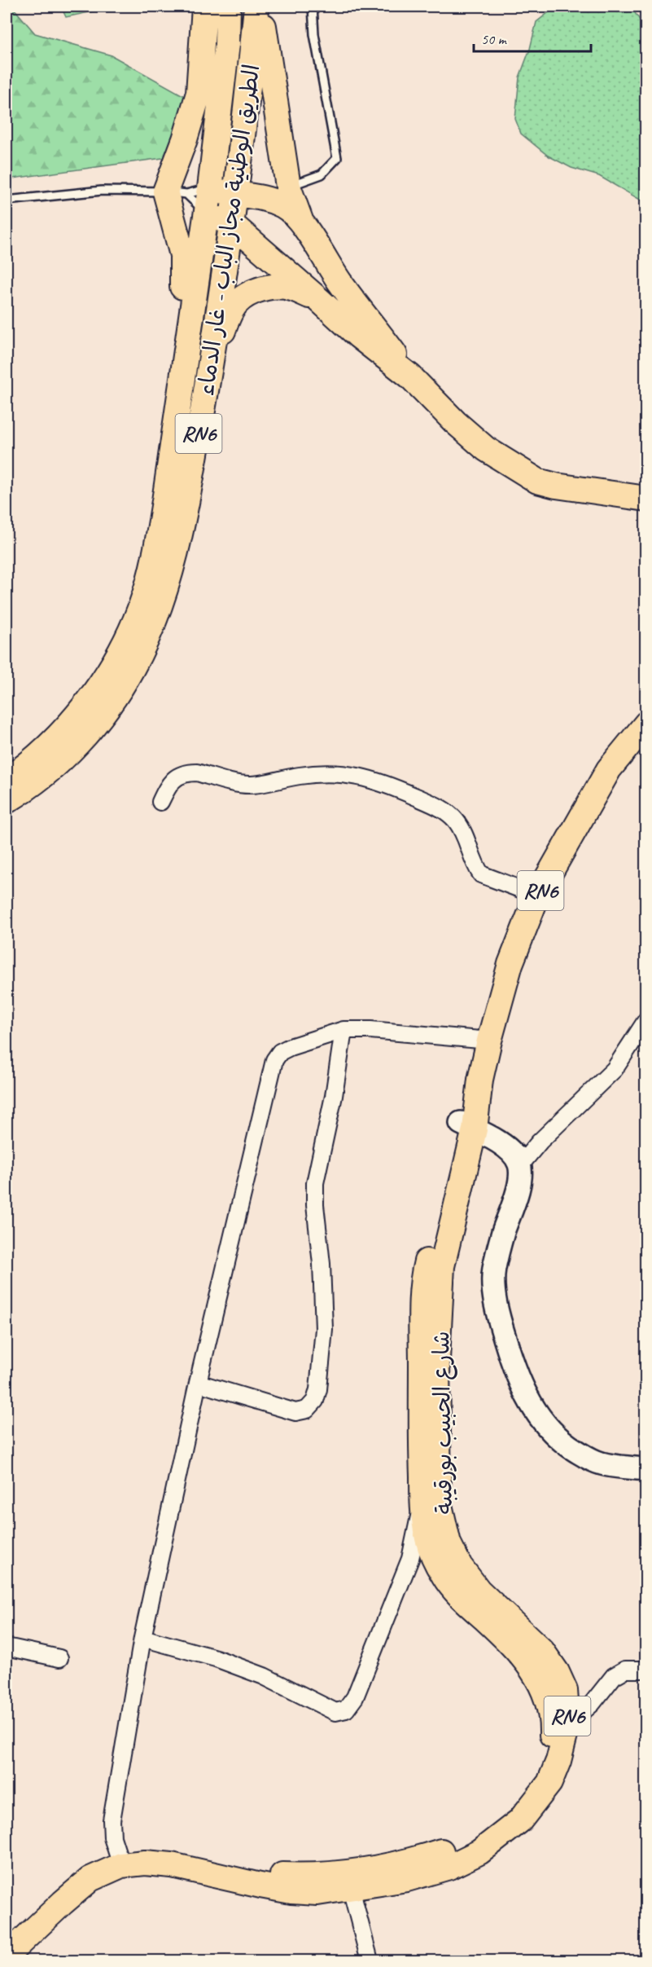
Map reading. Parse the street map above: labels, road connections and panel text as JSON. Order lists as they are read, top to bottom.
{
  "streets": {
    "main road": ["الطريق الوطنية مجاز الباب - غار الدماء", "RN6", "شارع الحبيب بورقيبة"]
  },
  "scale_bar": "50 m"
}
